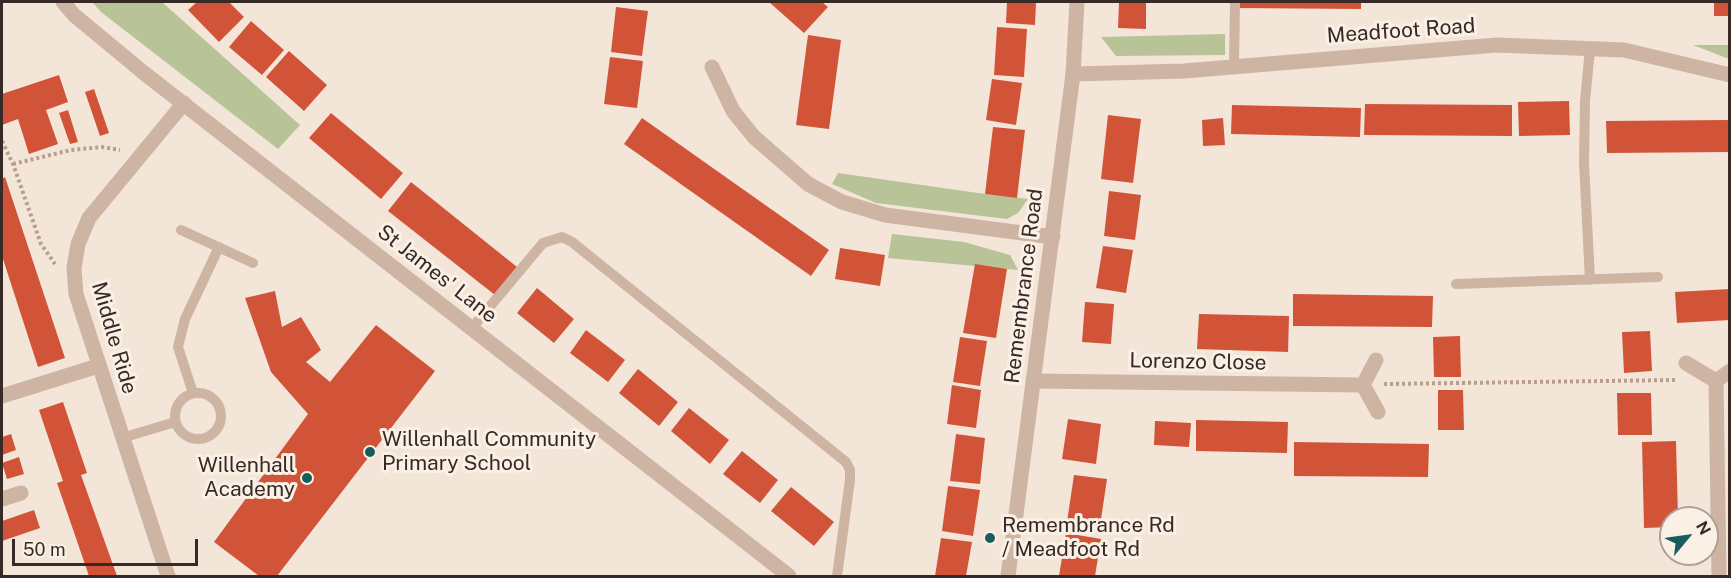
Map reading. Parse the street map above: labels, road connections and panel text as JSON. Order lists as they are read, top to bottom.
{
  "streets": {
    "street": [
      "Meadfoot Road",
      "St James' Lane",
      "Remembrance Road",
      "Middle Ride",
      "Lorenzo Close"
    ]
  },
  "crossings": [
    ["Meadfoot Road", "Remembrance Road"],
    ["St James' Lane", "Middle Ride"],
    ["Remembrance Road", "Lorenzo Close"]
  ],
  "places": ["Willenhall Community Primary School", "Willenhall Academy", "Remembrance Rd / Meadfoot Rd"],
  "scale_bar": "50 m",
  "north": "top right"
}
